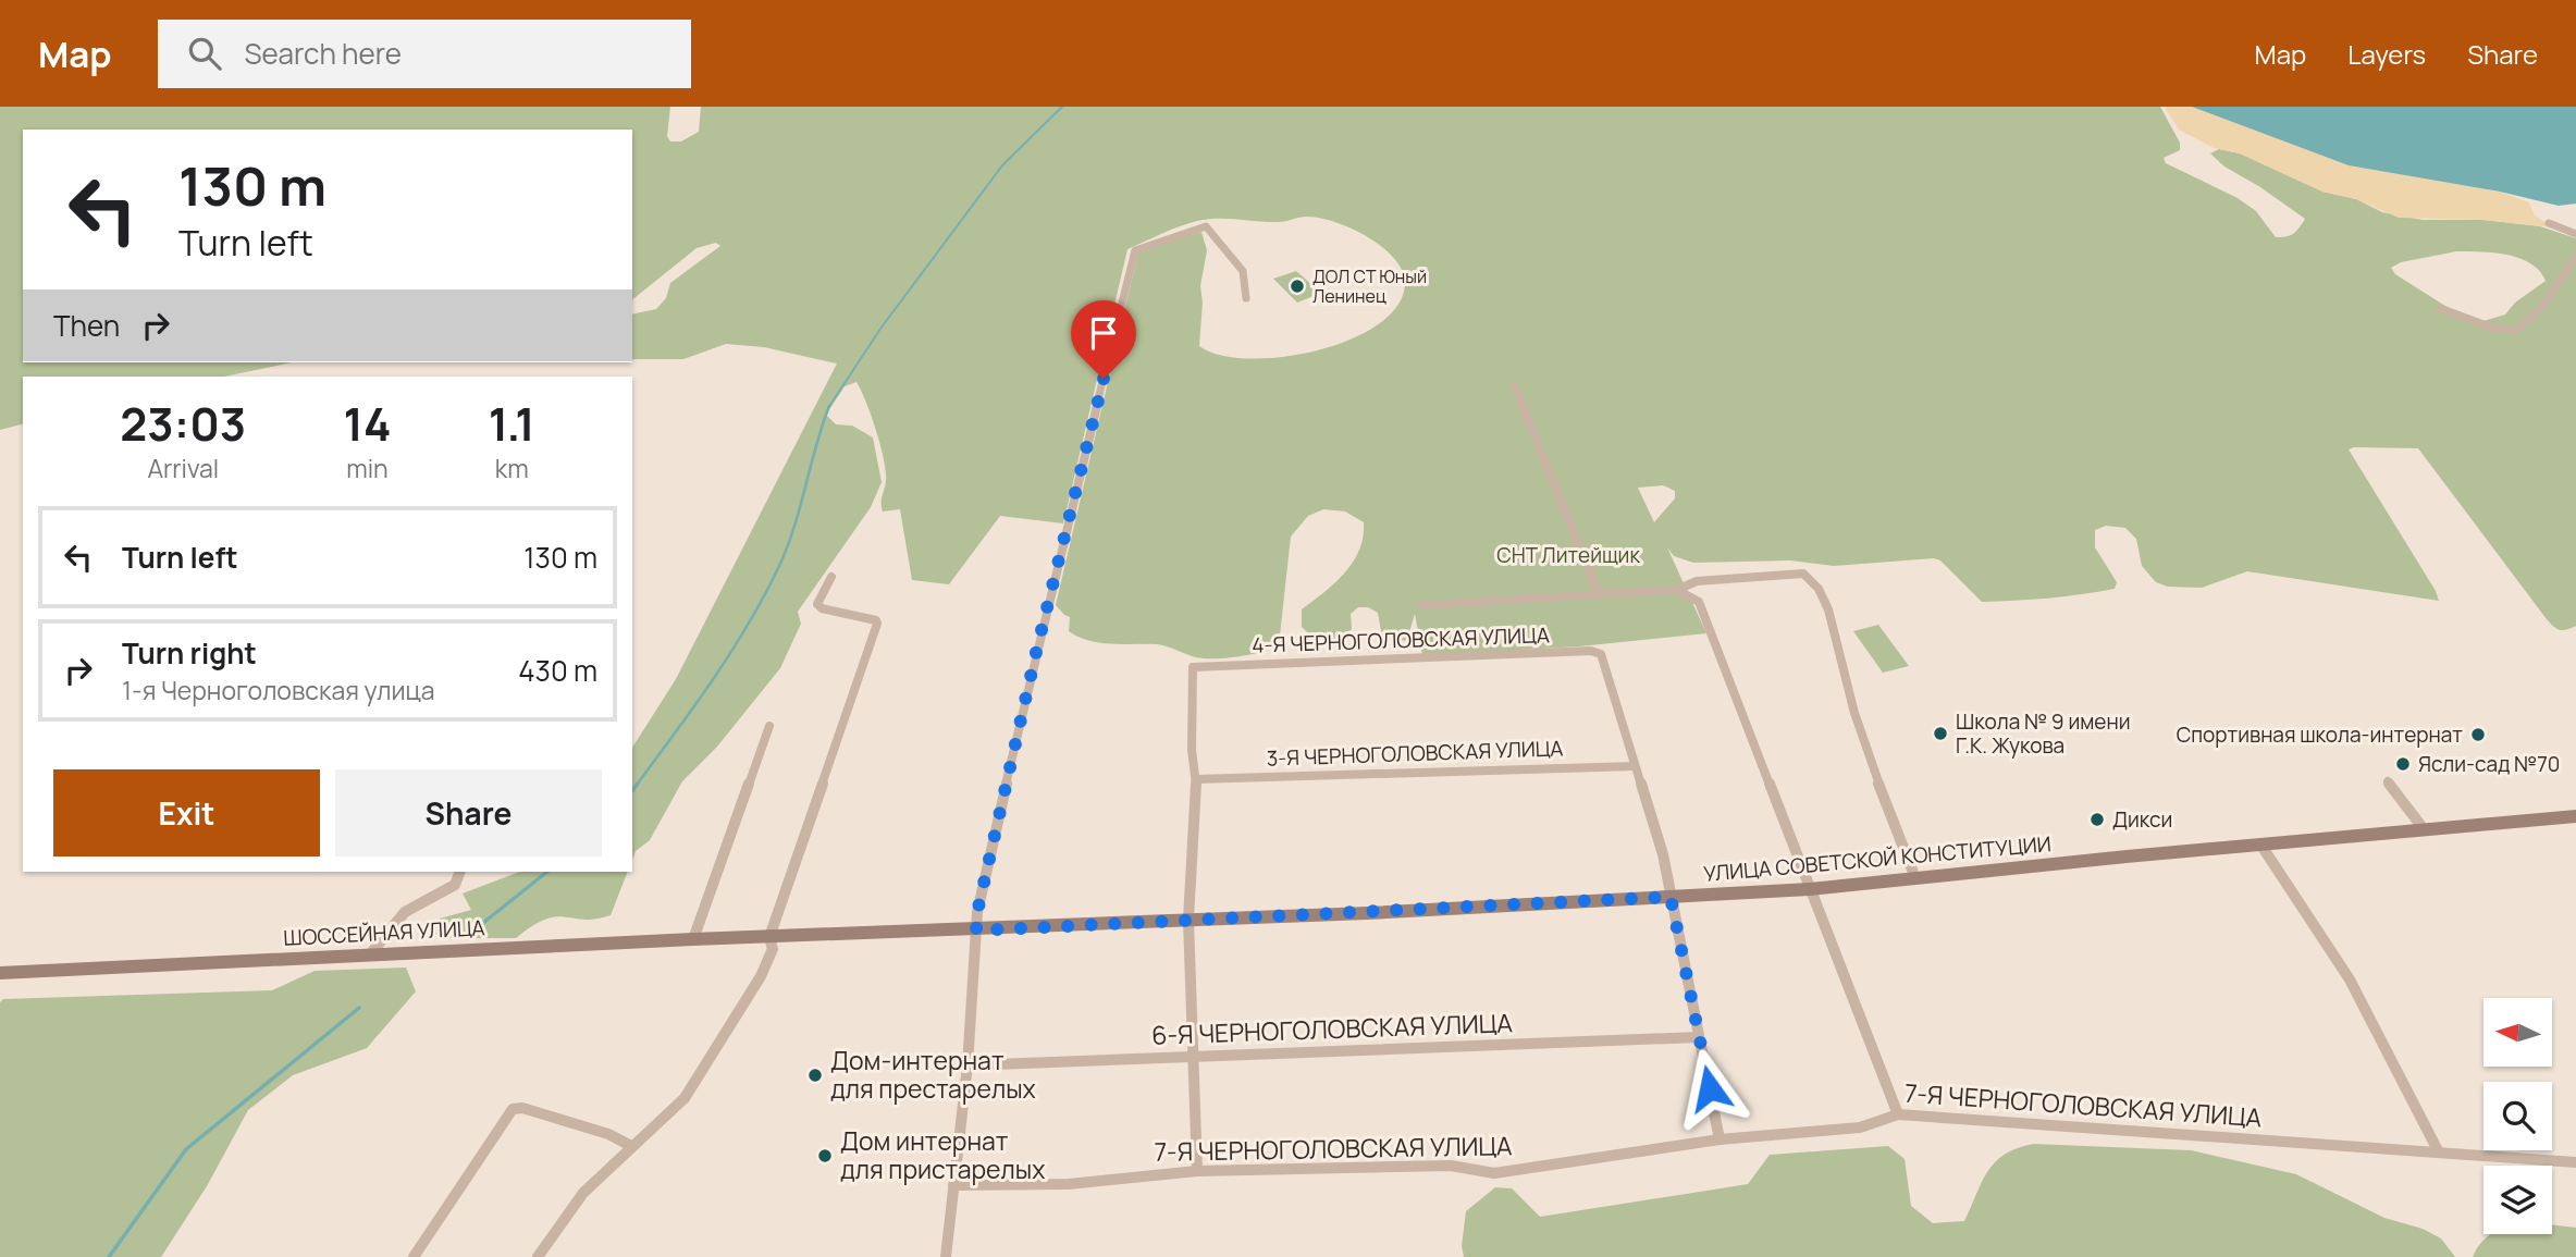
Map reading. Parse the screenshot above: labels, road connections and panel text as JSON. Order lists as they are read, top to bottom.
{
  "streets": {
    "street": [
      "4-Я ЧЕРНОГОЛОВСКАЯ УЛИЦА",
      "3-Я ЧЕРНОГОЛОВСКАЯ УЛИЦА",
      "УЛИЦА СОВЕТСКОЙ КОНСТИТУЦИИ",
      "ШОССЕЙНАЯ УЛИЦА",
      "6-Я ЧЕРНОГОЛОВСКАЯ УЛИЦА",
      "7-Я ЧЕРНОГОЛОВСКАЯ УЛИЦА"
    ]
  },
  "crossings": [
    ["4-Я ЧЕРНОГОЛОВСКАЯ УЛИЦА", "3-Я ЧЕРНОГОЛОВСКАЯ УЛИЦА"],
    ["УЛИЦА СОВЕТСКОЙ КОНСТИТУЦИИ", "ШОССЕЙНАЯ УЛИЦА"]
  ],
  "parks": ["СНТ Литейщик"],
  "places": [
    "ДОЛ СТ Юный Ленинец",
    "Школа № 9 имени Г.К. Жукова",
    "Спортивная школа-интернат",
    "Ясли-сад №70",
    "Дикси",
    "Дом-интернат для престарелых",
    "Дом интернат для пристарелых"
  ],
  "north": "left",
  "page": {
    "header": "Map",
    "search": "Search here",
    "nav": ["Map", "Layers", "Share"],
    "turn": ["130 m", "Turn left"],
    "then": "Then",
    "eta": [
      "23:03",
      "Arrival",
      "14",
      "min",
      "1.1",
      "km"
    ],
    "list": [
      {
        "name": "Turn left",
        "value": "130 m"
      },
      {
        "name": "Turn right",
        "note": "1-я Черноголовская улица",
        "value": "430 m"
      }
    ],
    "buttons": ["Exit", "Share"]
  }
}
